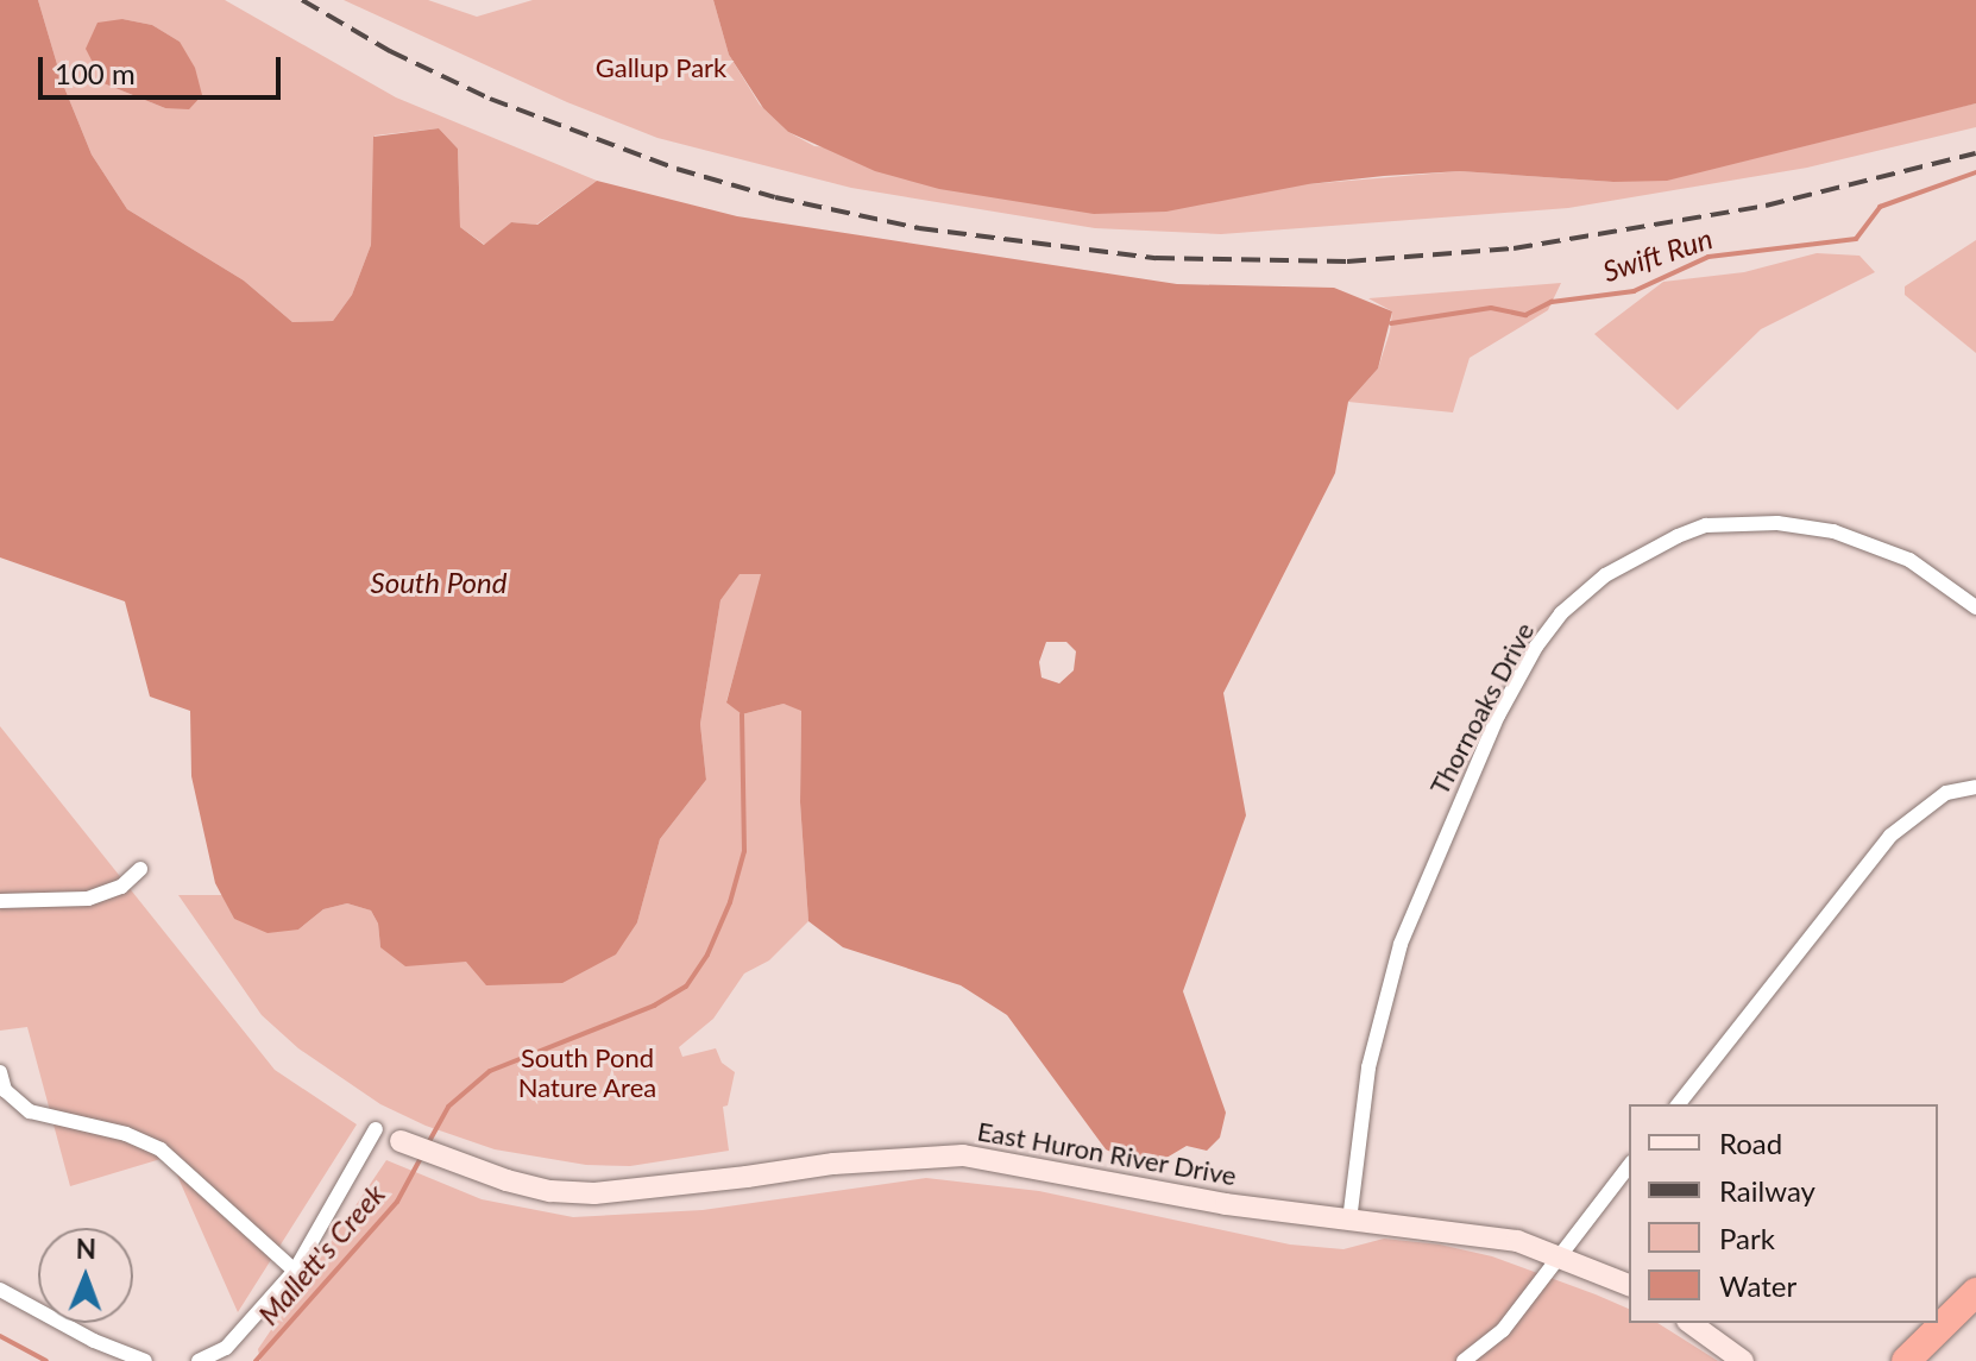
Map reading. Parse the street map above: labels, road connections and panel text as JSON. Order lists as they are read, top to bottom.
{
  "streets": {
    "main road": ["East Huron River Drive"],
    "street": ["Thornoaks Drive"]
  },
  "crossings": [
    ["Thornoaks Drive", "East Huron River Drive"]
  ],
  "water": ["Swift Run", "South Pond", "Mallett's Creek"],
  "parks": ["Gallup Park", "South Pond Nature Area"],
  "legend": [
    "Road",
    "Railway",
    "Park",
    "Water"
  ],
  "scale_bar": "100 m",
  "north": "top"
}
